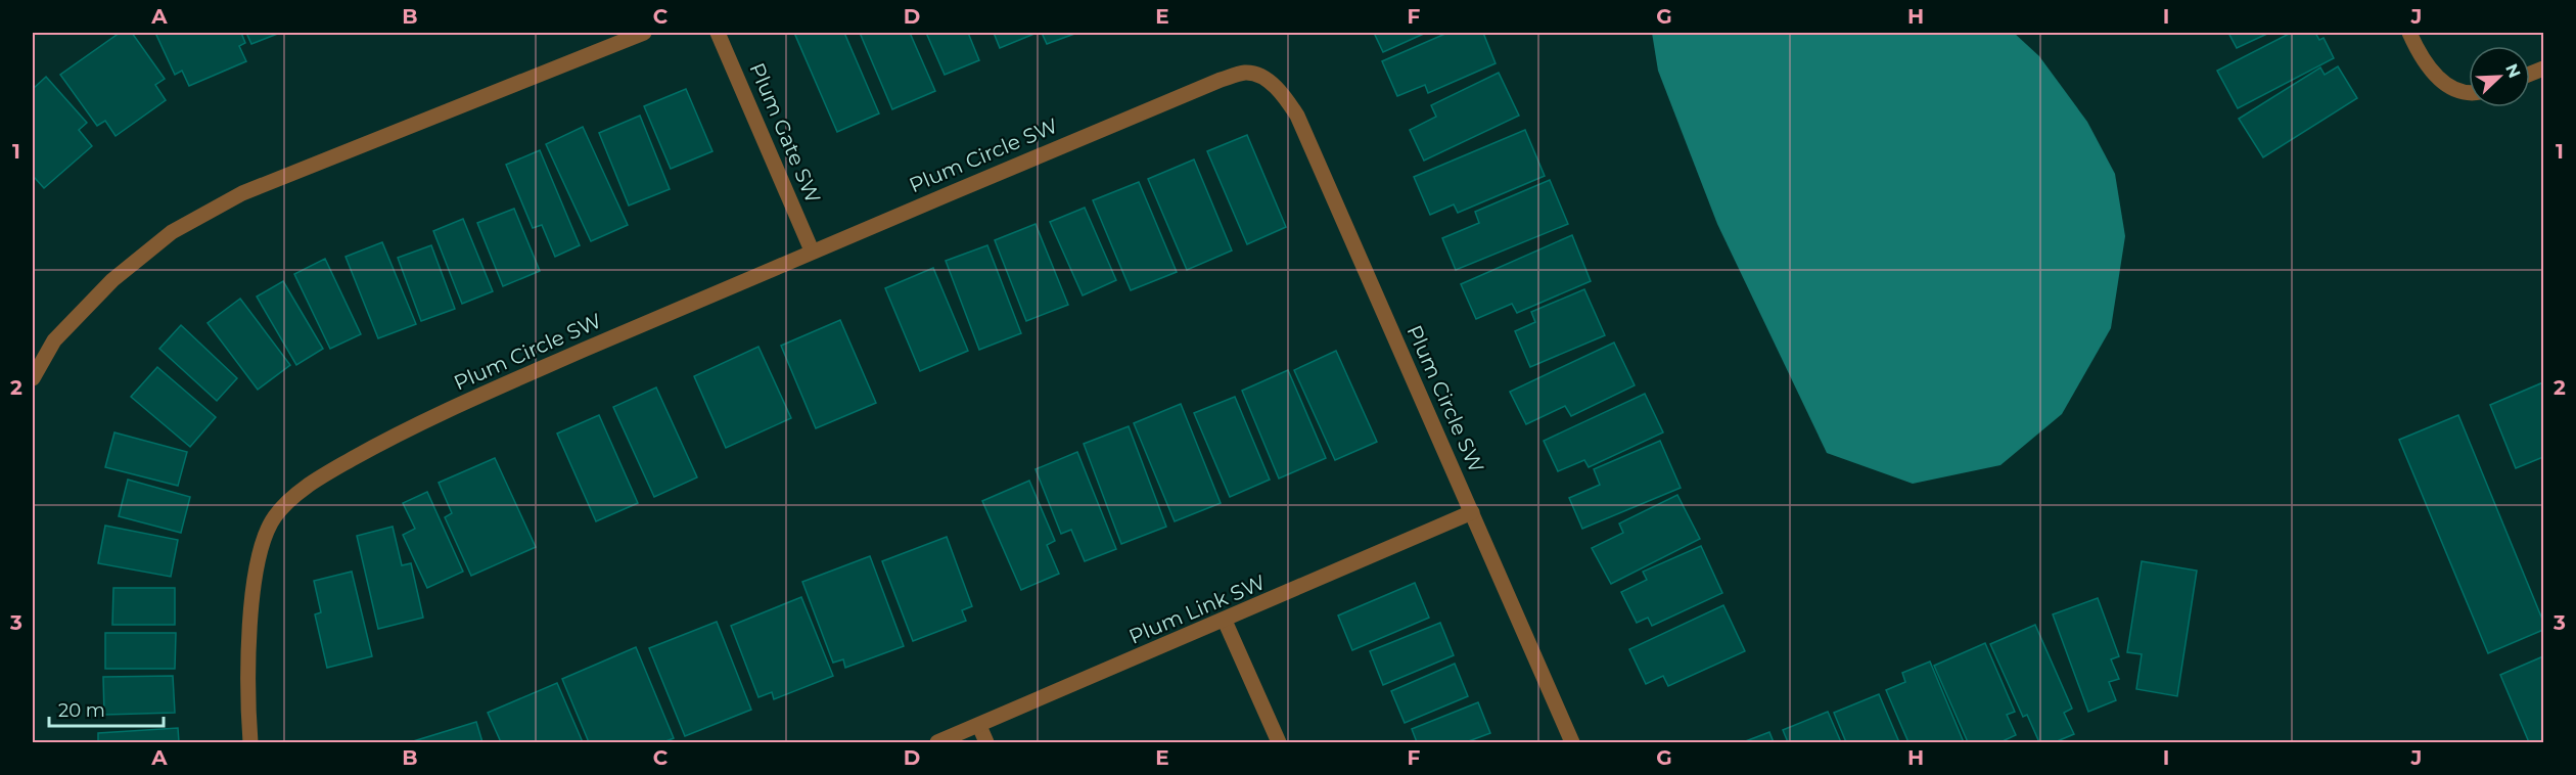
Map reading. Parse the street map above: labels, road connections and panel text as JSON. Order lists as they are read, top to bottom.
{
  "streets": {
    "street": ["Plum Gate SW", "Plum Circle SW", "Plum Link SW"]
  },
  "crossings": [
    ["Plum Gate SW", "Plum Circle SW"],
    ["Plum Circle SW", "Plum Link SW"]
  ],
  "scale_bar": "20 m",
  "north": "top right",
  "grid": {
    "columns": [
      "A",
      "B",
      "C",
      "D",
      "E",
      "F",
      "G",
      "H",
      "I",
      "J"
    ],
    "rows": ["1", "2", "3"]
  }
}
